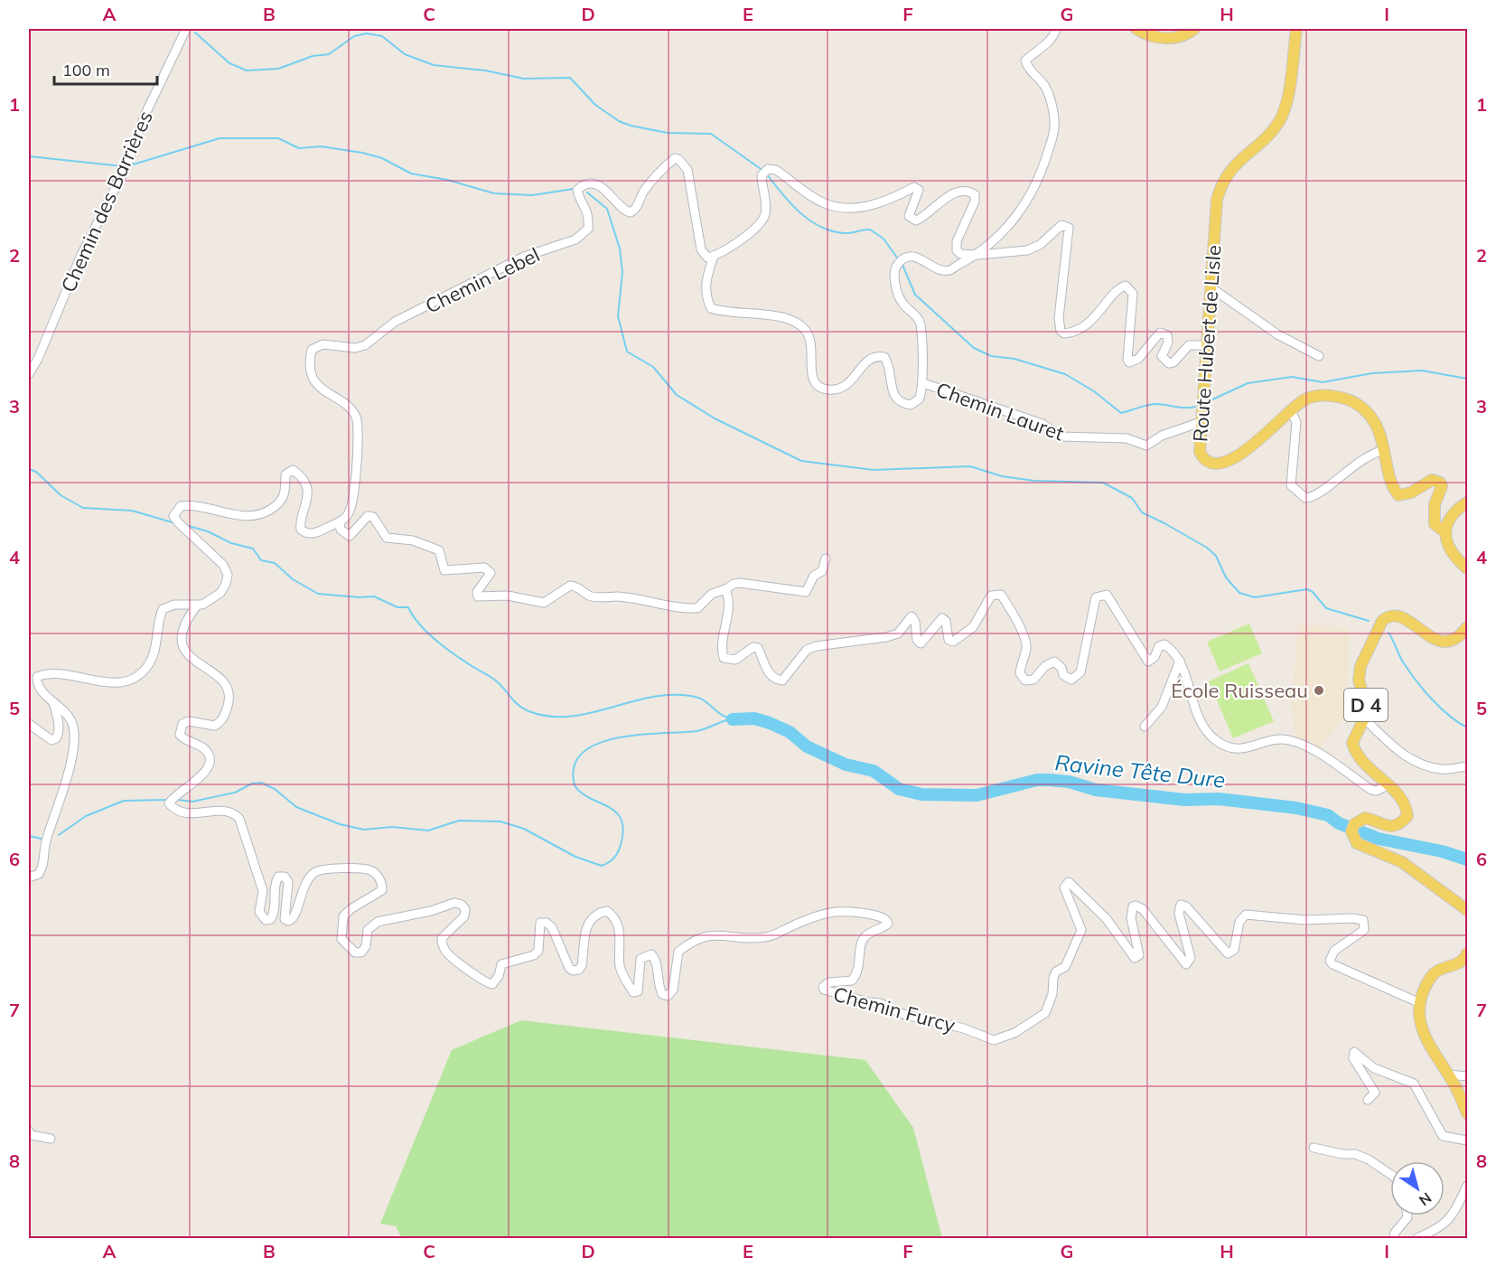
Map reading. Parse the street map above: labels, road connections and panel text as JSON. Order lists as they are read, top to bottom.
{
  "streets": {
    "main road": ["Route Hubert de Lisle", "D 4"],
    "street": [
      "Chemin des Barrières",
      "Chemin Lebel",
      "Chemin Lauret",
      "Chemin Furcy"
    ]
  },
  "crossings": [
    ["Chemin Lebel", "Chemin Lauret"],
    ["Route Hubert de Lisle", "Chemin Lauret"]
  ],
  "water": ["Ravine Tête Dure"],
  "places": ["École Ruisseau"],
  "scale_bar": "100 m",
  "north": "bottom right",
  "grid": {
    "columns": [
      "A",
      "B",
      "C",
      "D",
      "E",
      "F",
      "G",
      "H",
      "I"
    ],
    "rows": [
      "1",
      "2",
      "3",
      "4",
      "5",
      "6",
      "7",
      "8"
    ]
  }
}
